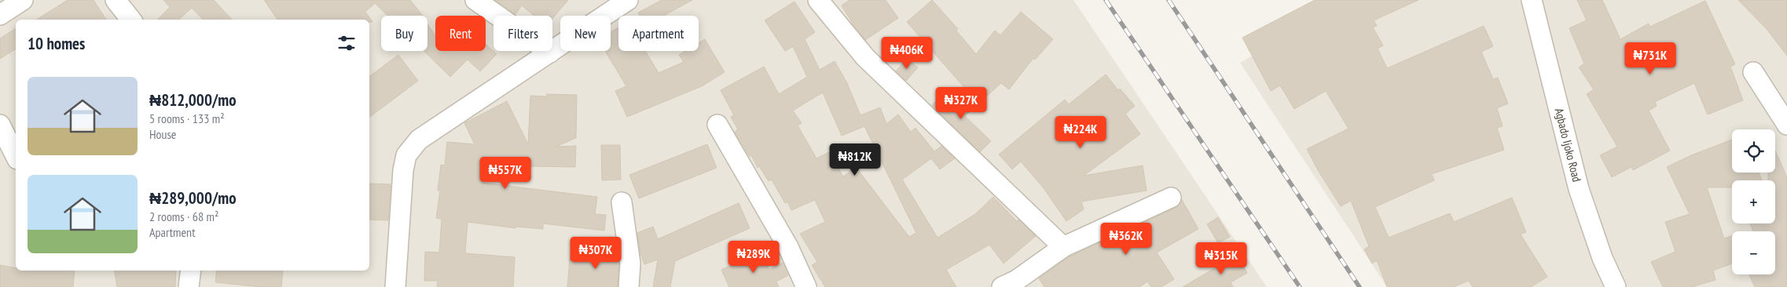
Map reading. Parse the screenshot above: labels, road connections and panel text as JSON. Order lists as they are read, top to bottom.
{
  "streets": {
    "street": ["Agbado Ijoko Road"]
  },
  "page": {
    "chip": [
      "Buy",
      "Rent",
      "Filters",
      "New",
      "Apartment"
    ],
    "heading": "10 homes",
    "price": [
      "₦406K",
      "₦731K",
      "₦327K",
      "₦224K",
      "₦812K",
      "₦557K",
      "₦362K",
      "₦307K",
      "₦289K",
      "₦315K"
    ],
    "list": [
      {
        "name": "₦812,000/mo",
        "note": "5 rooms · 133 m² · House"
      },
      {
        "name": "₦289,000/mo",
        "note": "2 rooms · 68 m² · Apartment"
      }
    ],
    "map_buttons": ["+", "−"]
  }
}
